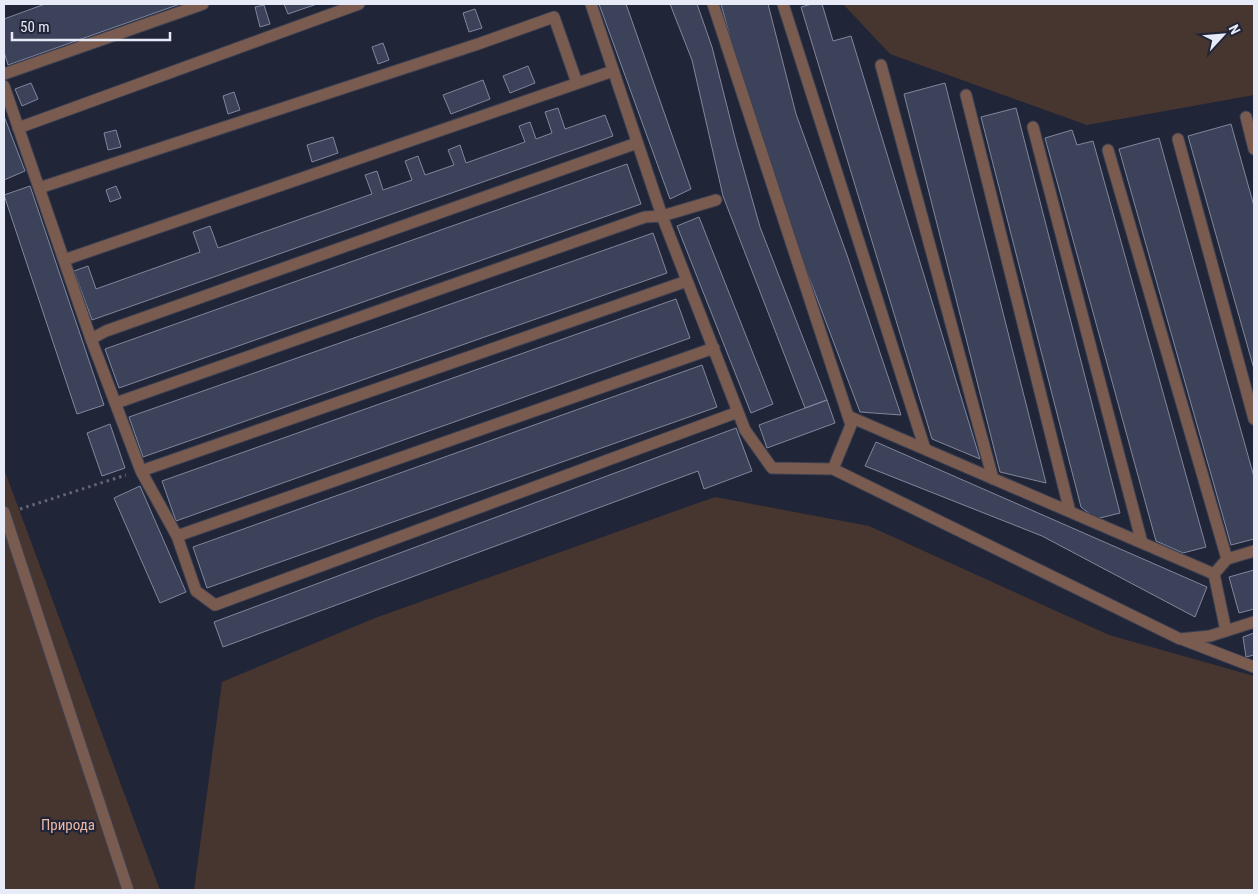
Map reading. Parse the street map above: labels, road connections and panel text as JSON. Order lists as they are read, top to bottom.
{
  "parks": ["Природа"],
  "scale_bar": "50 m",
  "north": "top right"
}
